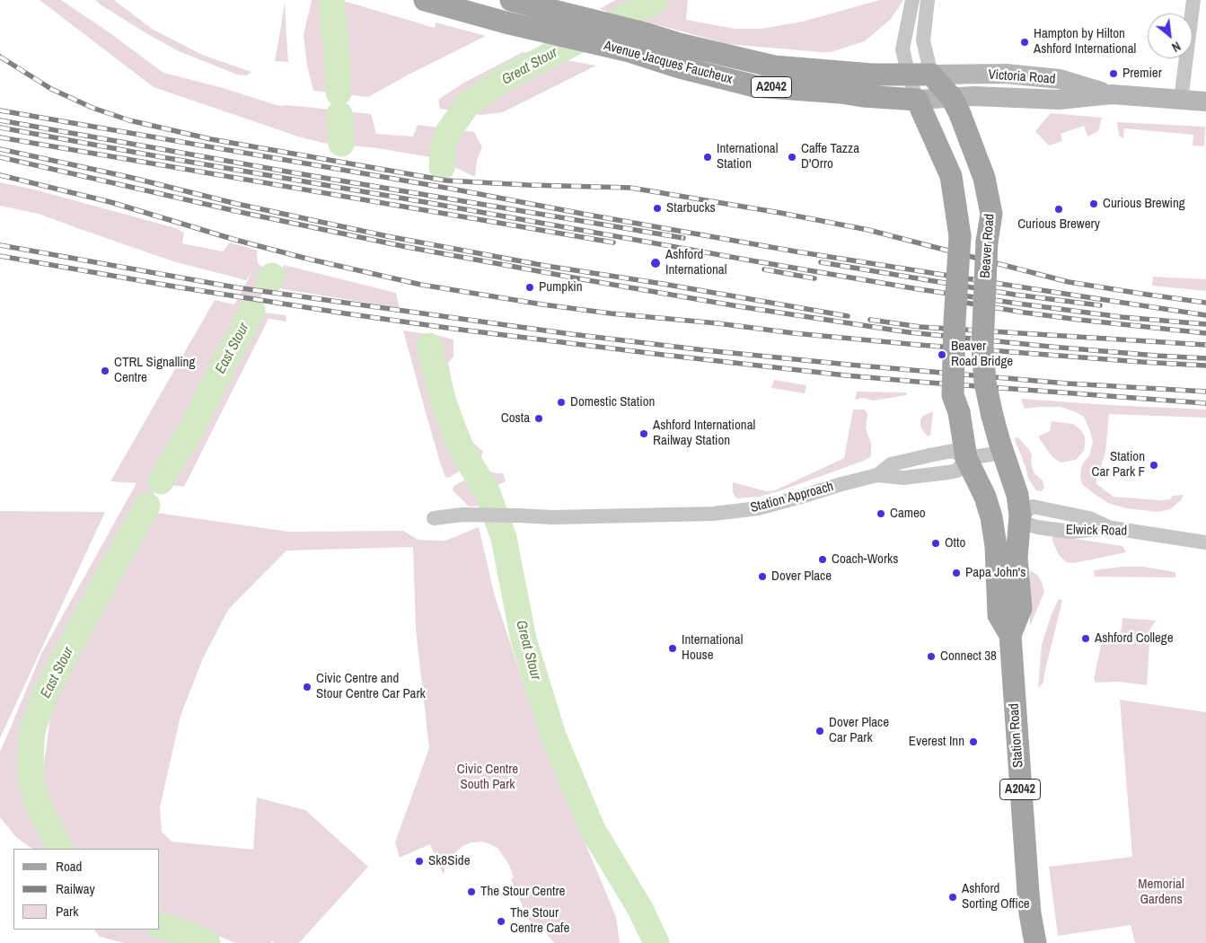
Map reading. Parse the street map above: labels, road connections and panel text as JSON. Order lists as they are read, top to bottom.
{
  "streets": {
    "main road": [
      "Avenue Jacques Faucheux",
      "A2042",
      "Beaver Road",
      "Station Road"
    ],
    "street": ["Victoria Road", "Station Approach", "Elwick Road"]
  },
  "crossings": [
    ["Avenue Jacques Faucheux", "Victoria Road"],
    ["Avenue Jacques Faucheux", "Beaver Road"],
    ["Victoria Road", "Beaver Road"],
    ["Beaver Road", "Station Approach"],
    ["Beaver Road", "Station Road"],
    ["Station Approach", "Station Road"],
    ["Elwick Road", "Station Road"]
  ],
  "water": ["Great Stour", "East Stour"],
  "parks": ["Civic Centre South Park", "Memorial Gardens"],
  "places": [
    "Hampton by Hilton Ashford International",
    "Premier",
    "International Station",
    "Caffe Tazza D'Orro",
    "Curious Brewing",
    "Starbucks",
    "Curious Brewery",
    "Ashford International",
    "Pumpkin",
    "Beaver Road Bridge",
    "CTRL Signalling Centre",
    "Domestic Station",
    "Costa",
    "Ashford International Railway Station",
    "Station Car Park F",
    "Cameo",
    "Otto",
    "Coach-Works",
    "Papa John's",
    "Dover Place",
    "Ashford College",
    "International House",
    "Connect 38",
    "Civic Centre and Stour Centre Car Park",
    "Dover Place Car Park",
    "Everest Inn",
    "Sk8Side",
    "The Stour Centre",
    "Ashford Sorting Office",
    "The Stour Centre Cafe"
  ],
  "legend": ["Road", "Railway", "Park"],
  "north": "bottom right"
}
